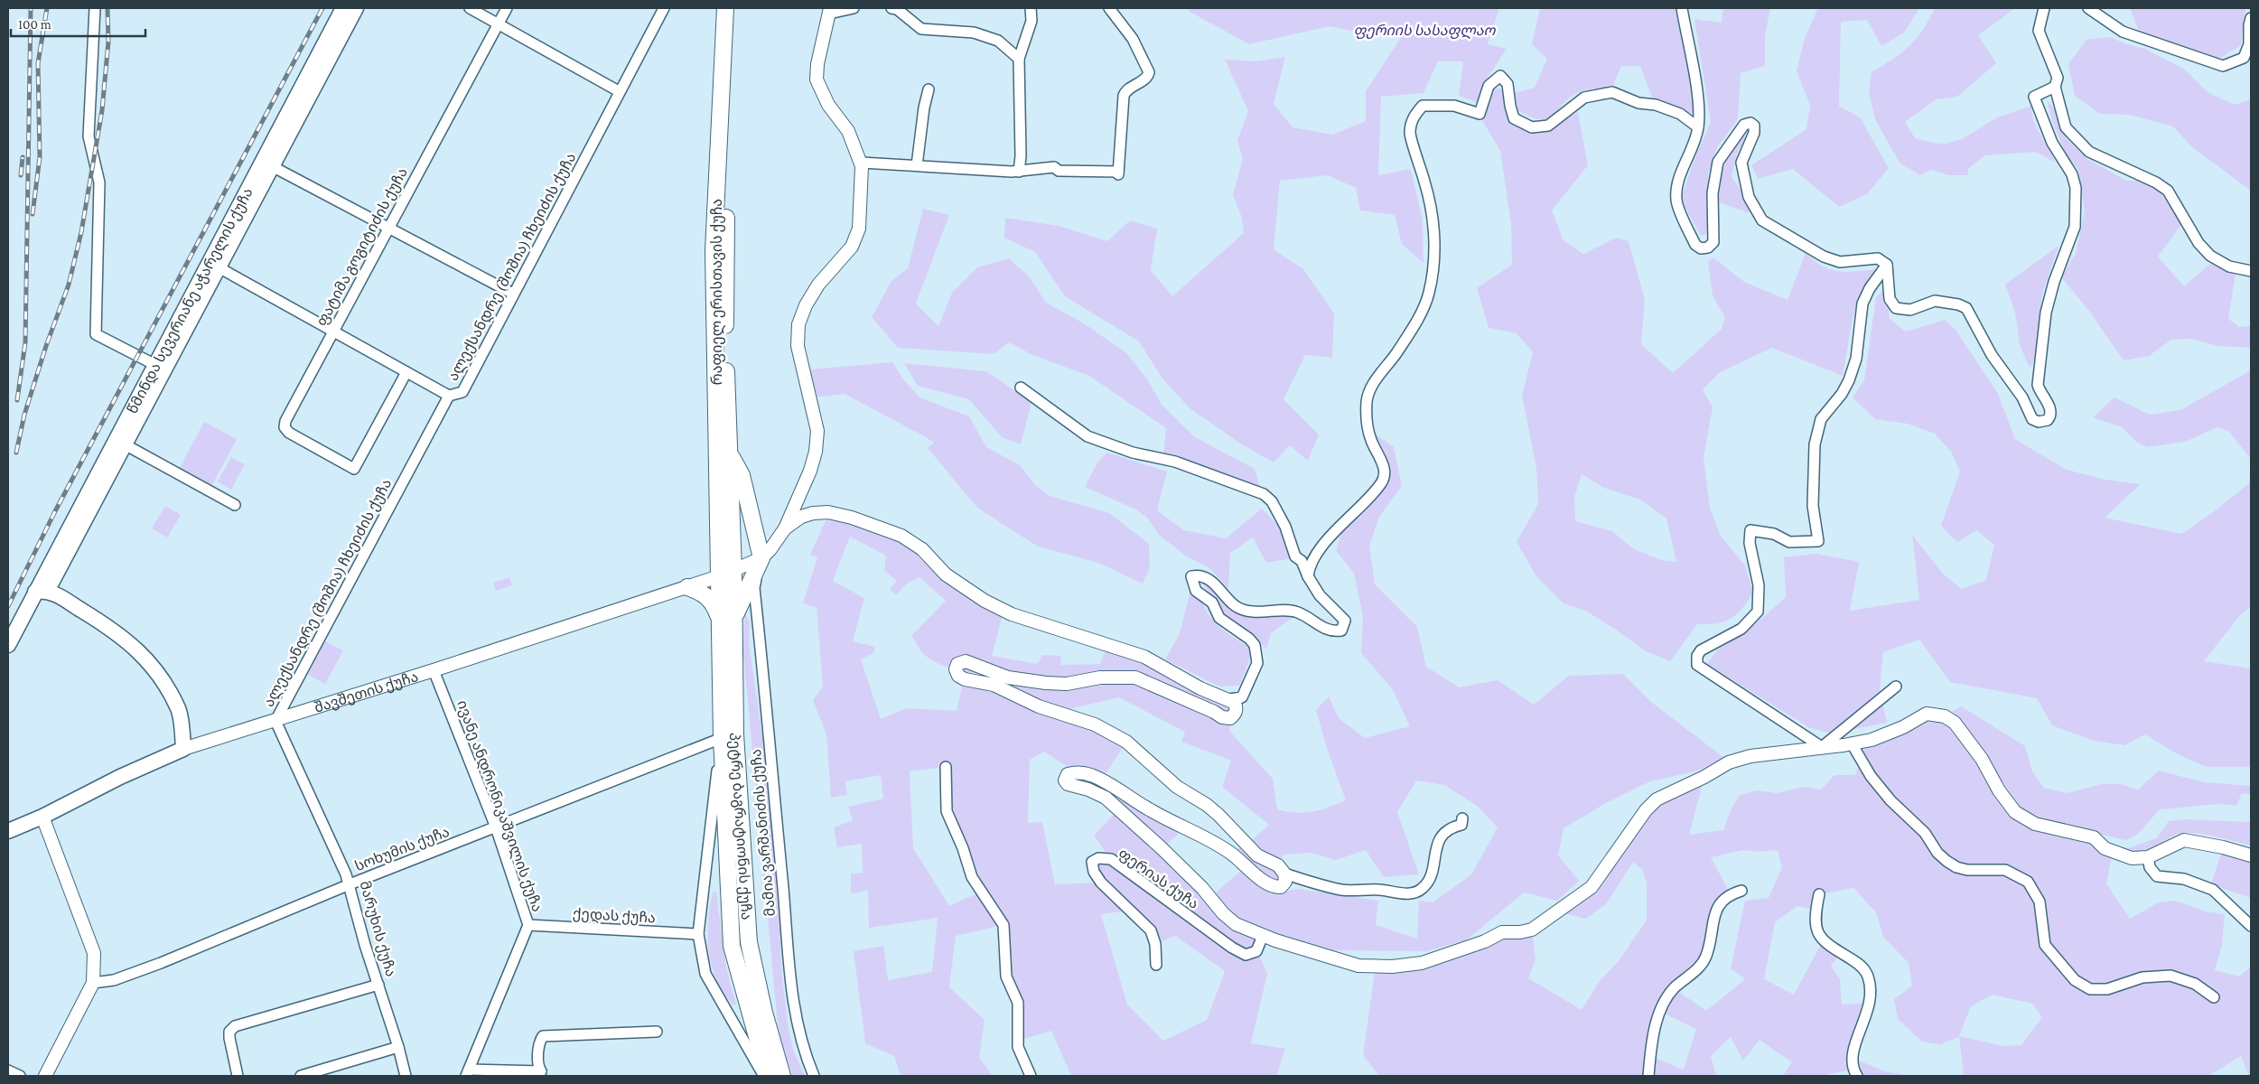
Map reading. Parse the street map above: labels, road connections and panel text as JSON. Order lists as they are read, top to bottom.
{
  "streets": {
    "main road": [
      "რაფიელ ერისთავის ქუჩა",
      "წმინდა სევერიანე აჭარელის ქუჩა",
      "შავშეთის ქუჩა",
      "პეტრე ბაგრატიონის ქუჩა"
    ],
    "street": [
      "ფატიმა გოგიტიძის ქუჩა",
      "ალექსანდრე (შოშია) ჩხეიძის ქუჩა",
      "ივანე ანდრონიკაშვილის ქუჩა",
      "მამია ვარშანიძის ქუჩა",
      "სოხუმის ქუჩა",
      "ფერიას ქუჩა",
      "ქედას ქუჩა",
      "მარუხის ქუჩა"
    ]
  },
  "crossings": [
    ["ალექსანდრე (შოშია) ჩხეიძის ქუჩა", "შავშეთის ქუჩა"],
    ["ალექსანდრე (შოშია) ჩხეიძის ქუჩა", "მარუხის ქუჩა"],
    ["რაფიელ ერისთავის ქუჩა", "შავშეთის ქუჩა"],
    ["რაფიელ ერისთავის ქუჩა", "პეტრე ბაგრატიონის ქუჩა"],
    ["შავშეთის ქუჩა", "ივანე ანდრონიკაშვილის ქუჩა"],
    ["შავშეთის ქუჩა", "პეტრე ბაგრატიონის ქუჩა"],
    ["შავშეთის ქუჩა", "მამია ვარშანიძის ქუჩა"],
    ["შავშეთის ქუჩა", "მარუხის ქუჩა"],
    ["ივანე ანდრონიკაშვილის ქუჩა", "სოხუმის ქუჩა"],
    ["ივანე ანდრონიკაშვილის ქუჩა", "ქედას ქუჩა"],
    ["პეტრე ბაგრატიონის ქუჩა", "სოხუმის ქუჩა"],
    ["პეტრე ბაგრატიონის ქუჩა", "ქედას ქუჩა"],
    ["სოხუმის ქუჩა", "მარუხის ქუჩა"]
  ],
  "parks": ["ფერიის სასაფლაო"],
  "scale_bar": "100 m"
}
